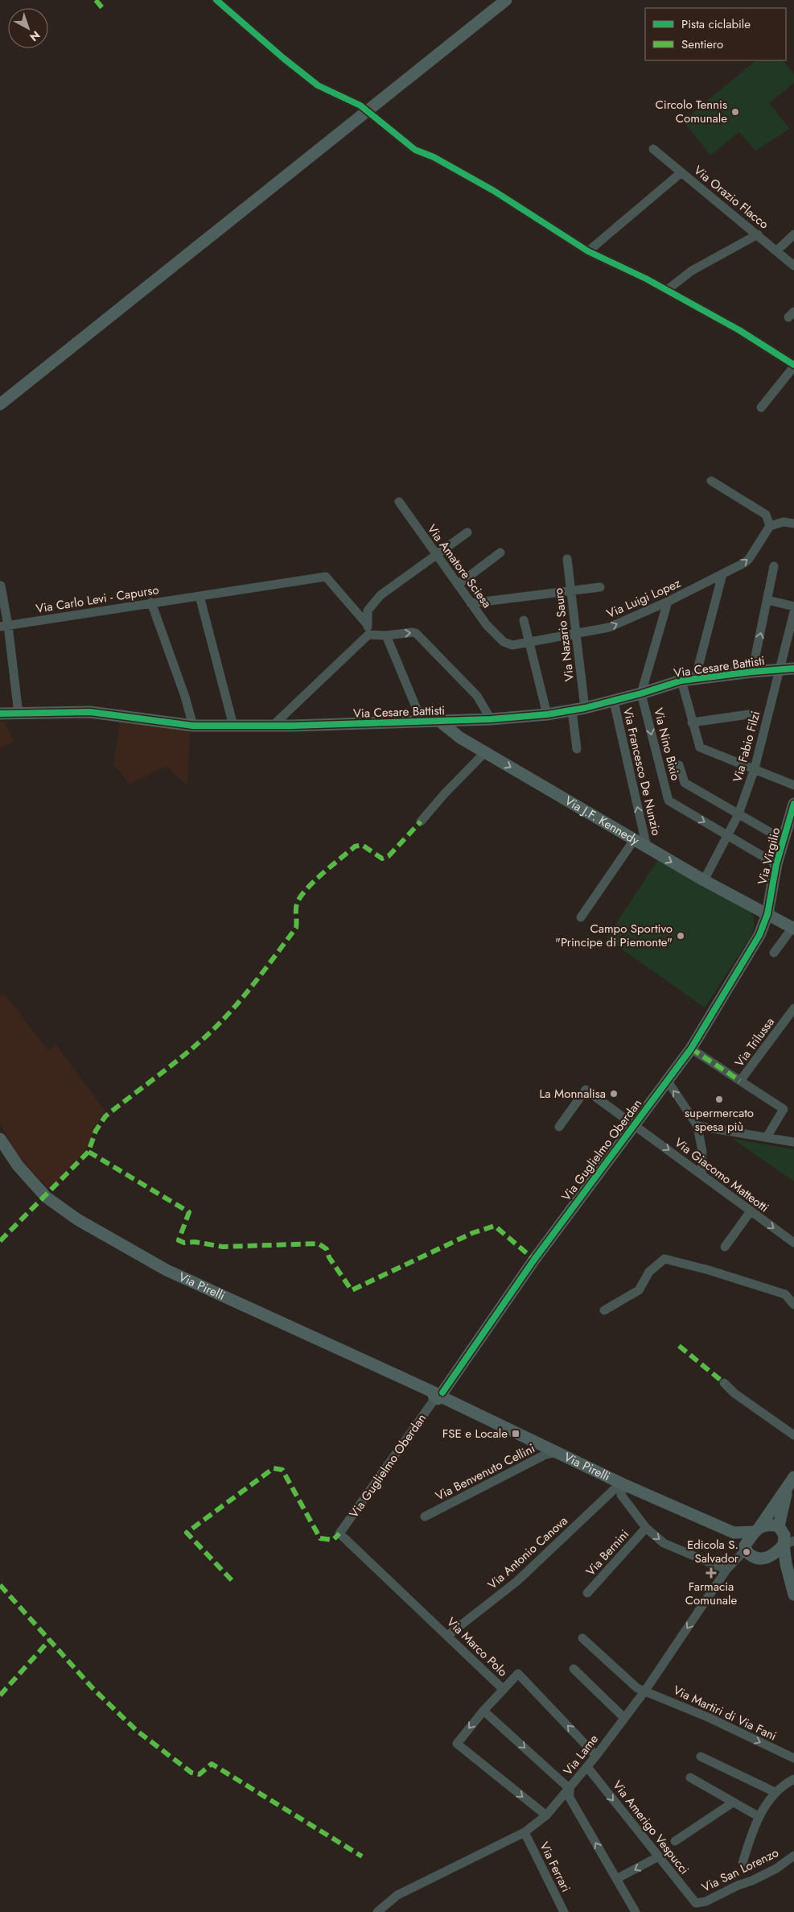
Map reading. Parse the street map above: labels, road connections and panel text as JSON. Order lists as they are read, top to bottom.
{
  "streets": {
    "street": [
      "Via Orazio Flacco",
      "Via Amatore Sciesa",
      "Via Luigi Lopez",
      "Via Carlo Levi - Capurso",
      "Via Nazario Sauro",
      "Via Cesare Battisti",
      "Via Nino Bixio",
      "Via Fabio Filzi",
      "Via Francesco De Nunzio",
      "Via J.F. Kennedy",
      "Via Virgilio",
      "Via Trilussa",
      "Via Guglielmo Oberdan",
      "Via Giacomo Matteotti",
      "Via Pirelli",
      "Via Benvenuto Cellini",
      "Via Antonio Canova",
      "Via Bernini",
      "Via Marco Polo",
      "Via Martiri di Via Fani",
      "Via Lame",
      "Via Amerigo Vespucci",
      "Via Ferrari",
      "Via San Lorenzo"
    ]
  },
  "crossings": [
    ["Via Amatore Sciesa", "Via Luigi Lopez"],
    ["Via Luigi Lopez", "Via Nazario Sauro"],
    ["Via Nazario Sauro", "Via Cesare Battisti"],
    ["Via Cesare Battisti", "Via Nino Bixio"],
    ["Via Cesare Battisti", "Via Fabio Filzi"],
    ["Via Cesare Battisti", "Via Francesco De Nunzio"],
    ["Via Cesare Battisti", "Via J.F. Kennedy"],
    ["Via Nino Bixio", "Via Fabio Filzi"],
    ["Via Fabio Filzi", "Via J.F. Kennedy"],
    ["Via Francesco De Nunzio", "Via J.F. Kennedy"],
    ["Via J.F. Kennedy", "Via Virgilio"],
    ["Via J.F. Kennedy", "Via Guglielmo Oberdan"],
    ["Via Virgilio", "Via Guglielmo Oberdan"],
    ["Via Guglielmo Oberdan", "Via Giacomo Matteotti"],
    ["Via Guglielmo Oberdan", "Via Pirelli"],
    ["Via Guglielmo Oberdan", "Via Marco Polo"],
    ["Via Pirelli", "Via Benvenuto Cellini"],
    ["Via Pirelli", "Via Antonio Canova"],
    ["Via Pirelli", "Via Lame"],
    ["Via Antonio Canova", "Via Marco Polo"],
    ["Via Marco Polo", "Via Lame"],
    ["Via Martiri di Via Fani", "Via Lame"],
    ["Via Lame", "Via Amerigo Vespucci"],
    ["Via Lame", "Via Ferrari"],
    ["Via Amerigo Vespucci", "Via San Lorenzo"]
  ],
  "one_way": ["Via Luigi Lopez", "Via J.F. Kennedy"],
  "places": {
    "other": [
      "Circolo Tennis Comunale",
      "Campo Sportivo \"Principe di Piemonte\"",
      "La Monnalisa",
      "supermercato spesa più",
      "Edicola S. Salvador"
    ],
    "transit": ["FSE e Locale"],
    "health": ["Farmacia Comunale"]
  },
  "legend": ["Pista ciclabile", "Sentiero"],
  "north": "bottom right"
}
